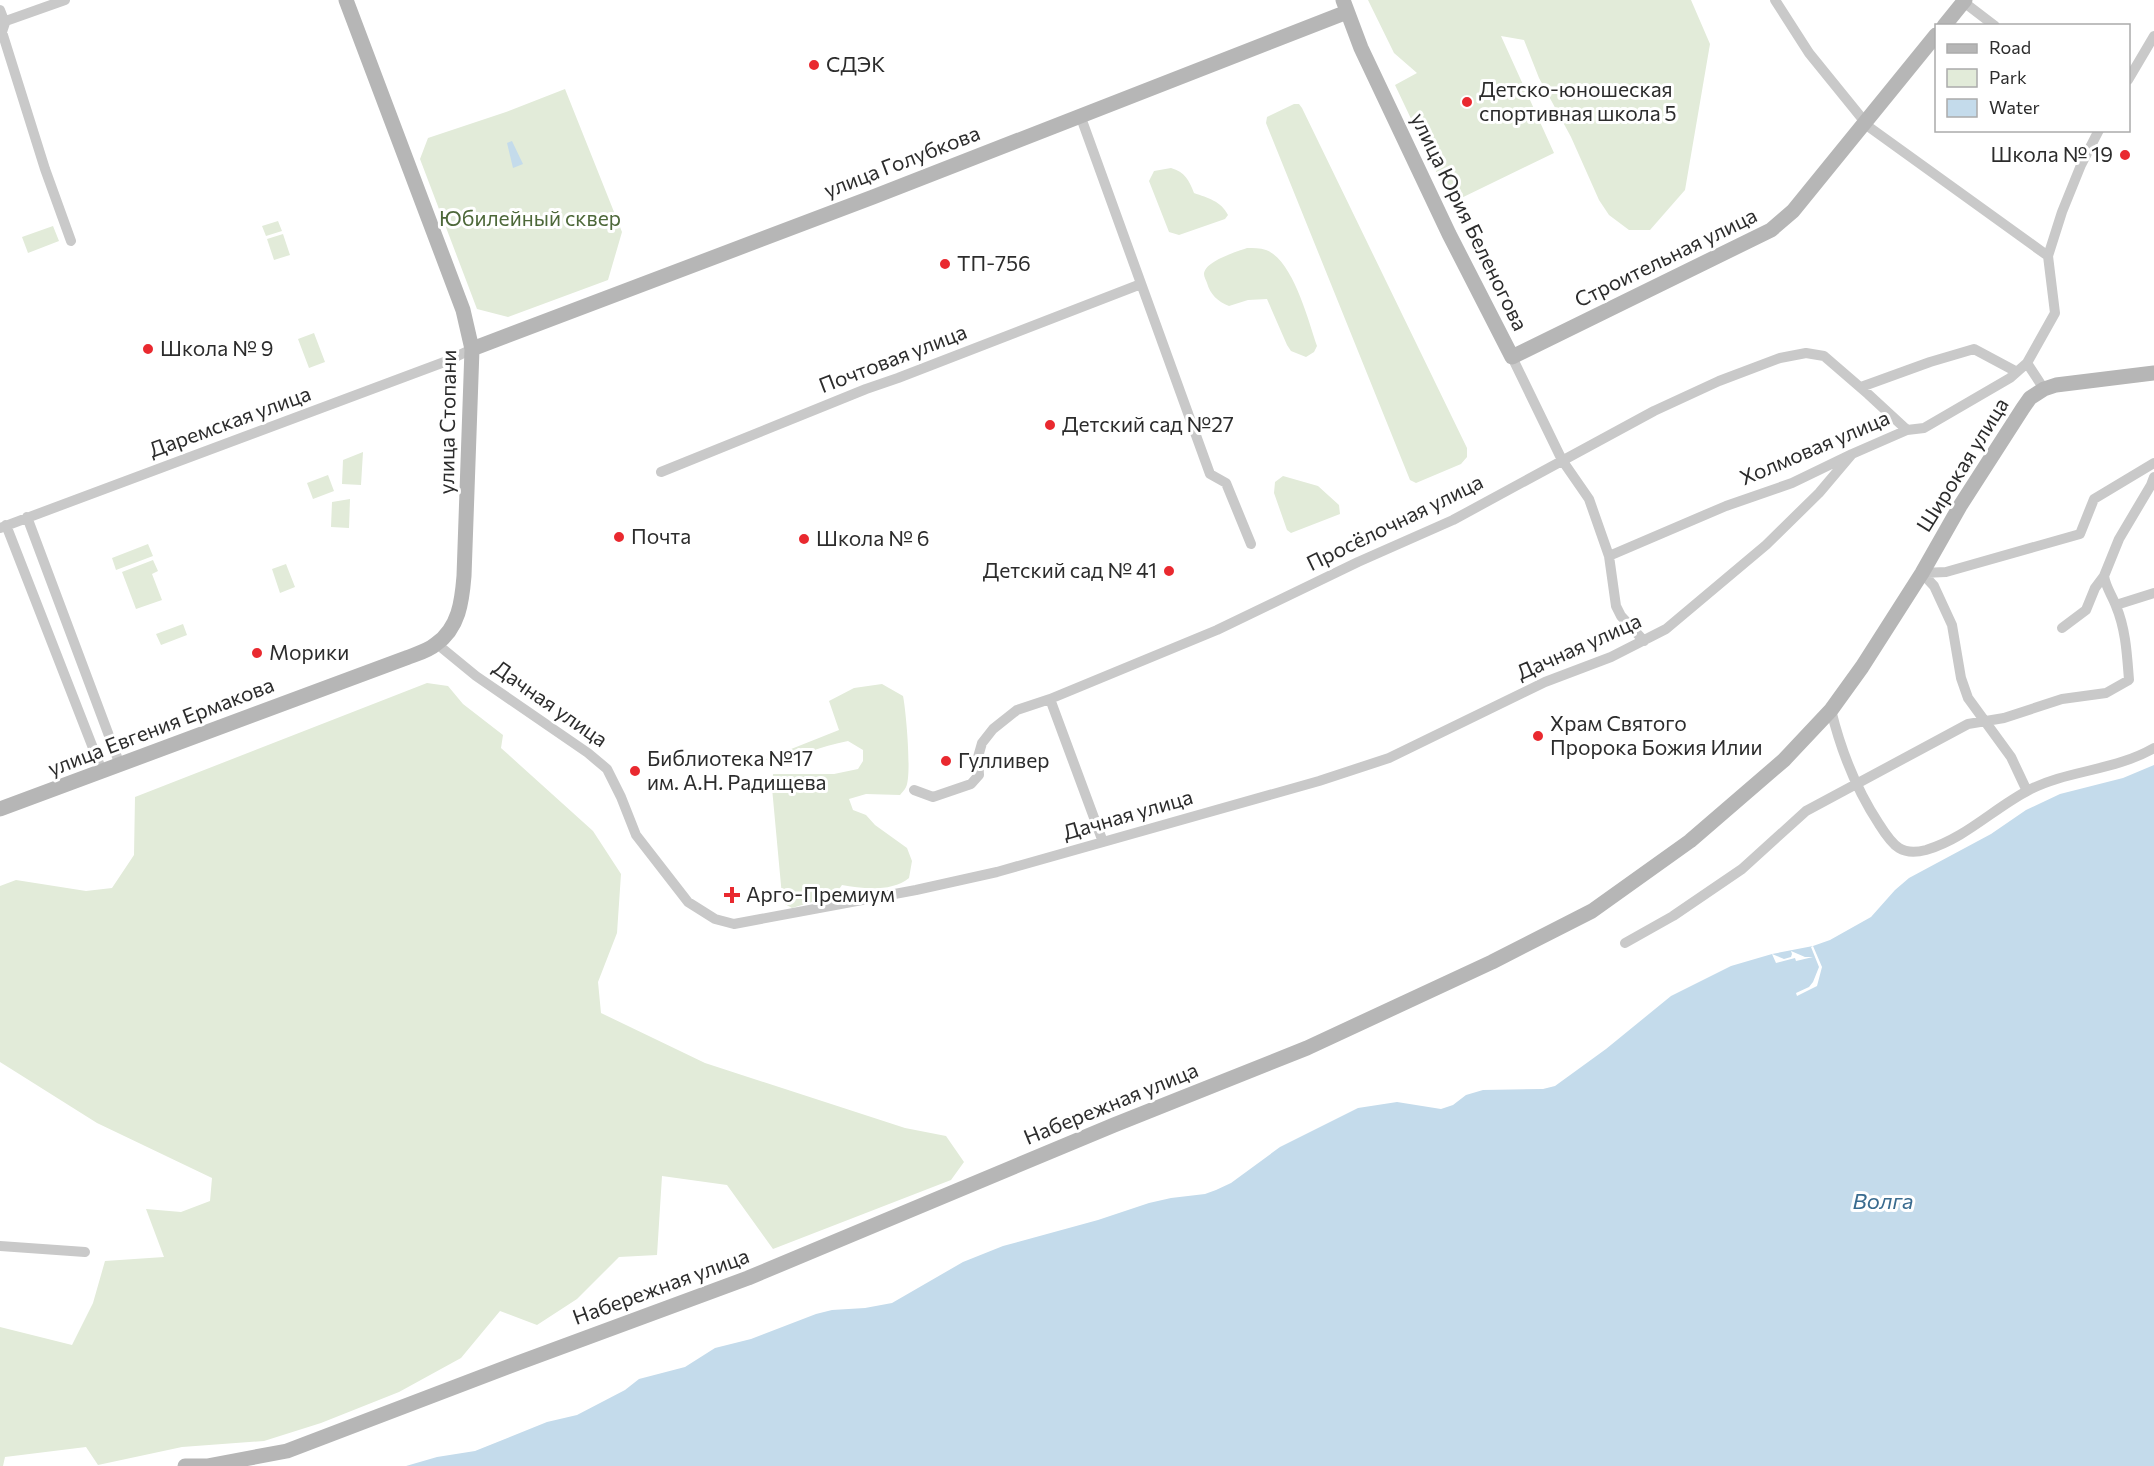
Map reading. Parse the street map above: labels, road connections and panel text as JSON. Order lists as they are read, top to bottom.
{
  "streets": {
    "street": [
      "улица Голубкова",
      "улица Юрия Беленогова",
      "Строительная улица",
      "Почтовая улица",
      "Даремская улица",
      "улица Стопани",
      "Холмовая улица",
      "Широкая улица",
      "Просёлочная улица",
      "Дачная улица",
      "улица Евгения Ермакова",
      "Набережная улица"
    ]
  },
  "crossings": [
    ["улица Голубкова", "улица Юрия Беленогова"],
    ["улица Голубкова", "Даремская улица"],
    ["улица Голубкова", "улица Стопани"],
    ["улица Юрия Беленогова", "Строительная улица"],
    ["улица Юрия Беленогова", "Холмовая улица"],
    ["улица Юрия Беленогова", "Просёлочная улица"],
    ["улица Юрия Беленогова", "Дачная улица"],
    ["Даремская улица", "улица Стопани"],
    ["улица Стопани", "Дачная улица"],
    ["улица Стопани", "улица Евгения Ермакова"],
    ["Холмовая улица", "Просёлочная улица"],
    ["Холмовая улица", "Дачная улица"],
    ["Широкая улица", "Набережная улица"],
    ["Дачная улица", "улица Евгения Ермакова"]
  ],
  "water": ["Волга"],
  "parks": ["Юбилейный сквер"],
  "places": {
    "other": [
      "СДЭК",
      "Детско-юношеская спортивная школа 5",
      "Школа № 19",
      "ТП-756",
      "Школа № 9",
      "Детский сад №27",
      "Почта",
      "Школа № 6",
      "Детский сад № 41",
      "Морики",
      "Храм Святого Пророка Божия Илии",
      "Гулливер",
      "Библиотека №17 им. А.Н. Радищева"
    ],
    "health": ["Арго-Премиум"]
  },
  "legend": ["Road", "Park", "Water"]
}
